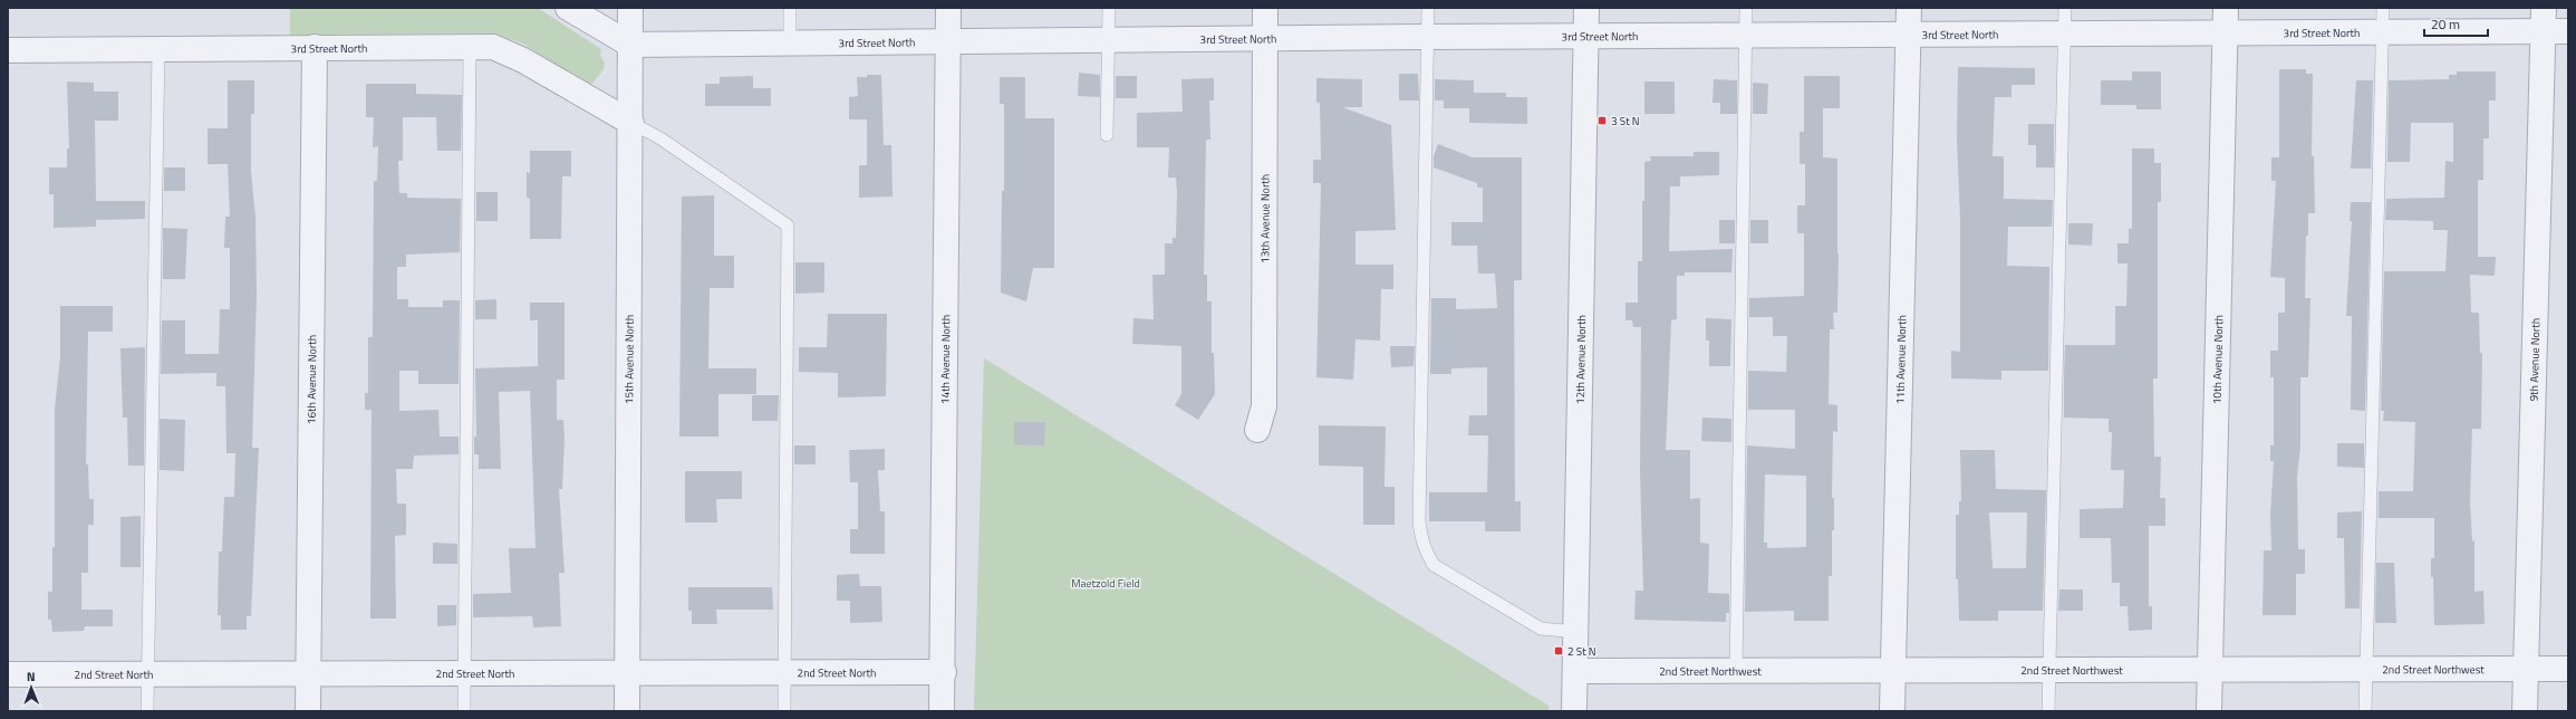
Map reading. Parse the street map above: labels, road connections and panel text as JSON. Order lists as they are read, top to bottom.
{
  "streets": {
    "street": [
      "3rd Street North",
      "13th Avenue North",
      "15th Avenue North",
      "14th Avenue North",
      "12th Avenue North",
      "11th Avenue North",
      "10th Avenue North",
      "9th Avenue North",
      "16th Avenue North",
      "2nd Street Northwest",
      "2nd Street North"
    ]
  },
  "crossings": [
    ["3rd Street North", "13th Avenue North"],
    ["3rd Street North", "15th Avenue North"],
    ["3rd Street North", "14th Avenue North"],
    ["3rd Street North", "12th Avenue North"],
    ["3rd Street North", "11th Avenue North"],
    ["3rd Street North", "10th Avenue North"],
    ["3rd Street North", "9th Avenue North"],
    ["3rd Street North", "16th Avenue North"],
    ["15th Avenue North", "2nd Street North"],
    ["14th Avenue North", "2nd Street North"],
    ["12th Avenue North", "2nd Street Northwest"],
    ["11th Avenue North", "2nd Street Northwest"],
    ["10th Avenue North", "2nd Street Northwest"],
    ["9th Avenue North", "2nd Street Northwest"],
    ["16th Avenue North", "2nd Street North"]
  ],
  "parks": ["Maetzold Field"],
  "places": {
    "transit": ["3 St N", "2 St N"]
  },
  "scale_bar": "20 m",
  "north": "top"
}
